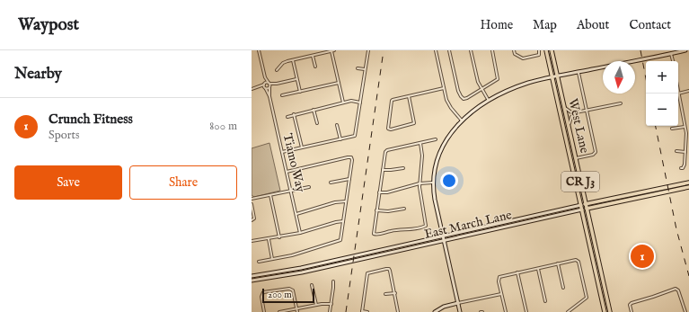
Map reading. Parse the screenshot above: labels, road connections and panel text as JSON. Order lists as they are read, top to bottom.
{
  "streets": {
    "main road": ["West Lane", "CR J3", "East March Lane"],
    "street": ["Tiamo Way"]
  },
  "crossings": [
    ["West Lane", "East March Lane"]
  ],
  "scale_bar": "200 m",
  "north": "bottom",
  "page": {
    "header": "Waypost",
    "nav": [
      "Home",
      "Map",
      "About",
      "Contact"
    ],
    "heading": "Nearby",
    "map_buttons": ["+", "−"],
    "list": [
      {
        "mark": "1",
        "name": "Crunch Fitness",
        "note": "Sports",
        "value": "800 m"
      }
    ],
    "buttons": ["Save", "Share"],
    "pins": "1",
    "scale": "200 m"
  }
}
